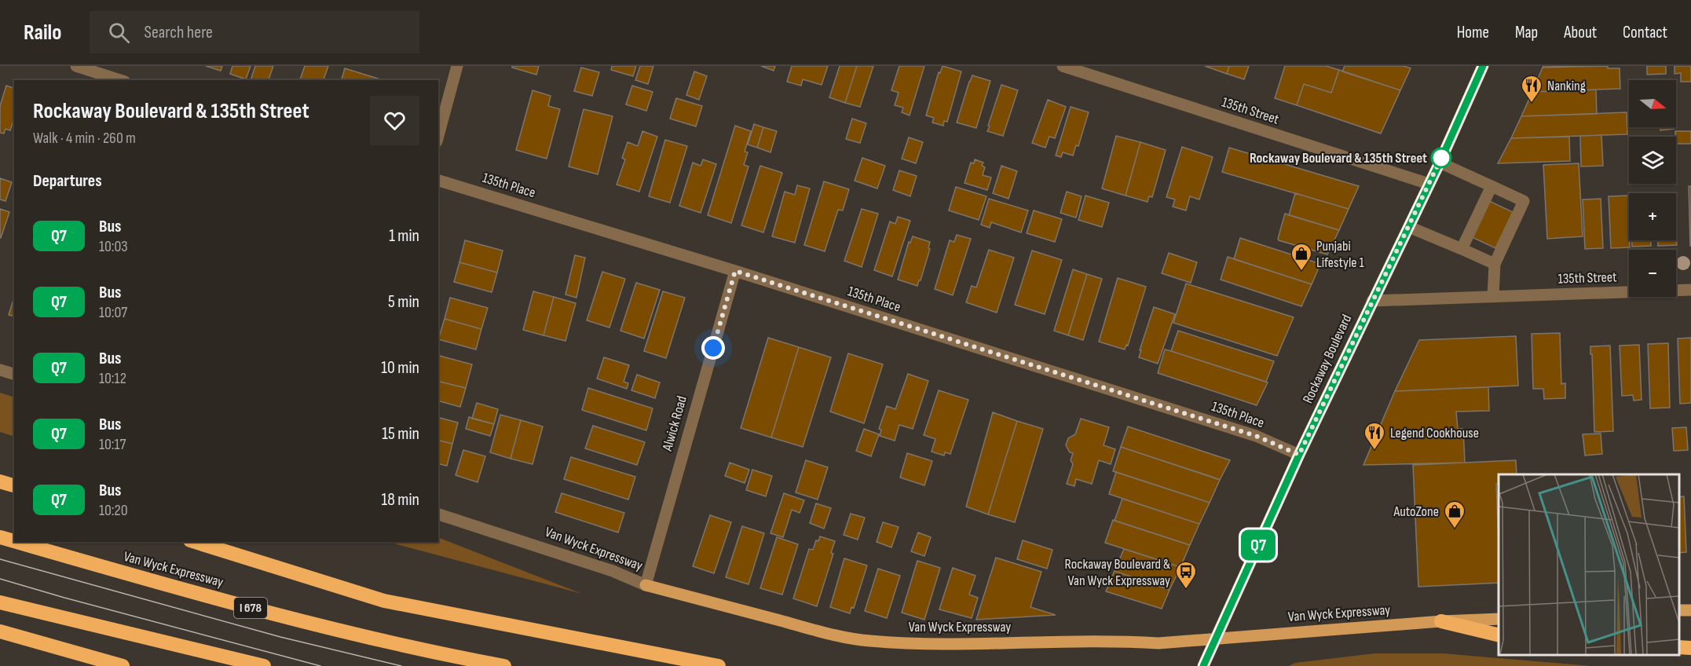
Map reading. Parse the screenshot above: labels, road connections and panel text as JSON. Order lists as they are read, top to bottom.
{
  "streets": {
    "highway": ["Van Wyck Expressway", "I 678"],
    "main road": ["Rockaway Boulevard"],
    "street": ["135th Street", "135th Place", "Alwick Road"]
  },
  "crossings": [
    ["135th Street", "Rockaway Boulevard"],
    ["135th Place", "Rockaway Boulevard"],
    ["135th Place", "Alwick Road"],
    ["Rockaway Boulevard", "Van Wyck Expressway"],
    ["Alwick Road", "Van Wyck Expressway"]
  ],
  "places": {
    "restaurant": ["Nanking", "Legend Cookhouse"],
    "other": ["Rockaway Boulevard & 135th Street"],
    "shop": ["Punjabi Lifestyle 1", "AutoZone"],
    "bus stop": ["Rockaway Boulevard & Van Wyck Expressway"]
  },
  "lines": ["bus line Q7"],
  "north": "right",
  "page": {
    "header": "Railo",
    "search": "Search here",
    "nav": [
      "Home",
      "Map",
      "About",
      "Contact"
    ],
    "on_map": "Q7",
    "map_buttons": ["+", "−"],
    "heading": [
      ["Rockaway Boulevard & 135th Street", "Walk · 4 min · 260 m"],
      "Departures"
    ],
    "list": [
      {
        "mark": "Q7",
        "name": "Bus",
        "note": "10:03",
        "value": "1 min"
      },
      {
        "mark": "Q7",
        "name": "Bus",
        "note": "10:07",
        "value": "5 min"
      },
      {
        "mark": "Q7",
        "name": "Bus",
        "note": "10:12",
        "value": "10 min"
      },
      {
        "mark": "Q7",
        "name": "Bus",
        "note": "10:17",
        "value": "15 min"
      },
      {
        "mark": "Q7",
        "name": "Bus",
        "note": "10:20",
        "value": "18 min"
      }
    ]
  }
}
